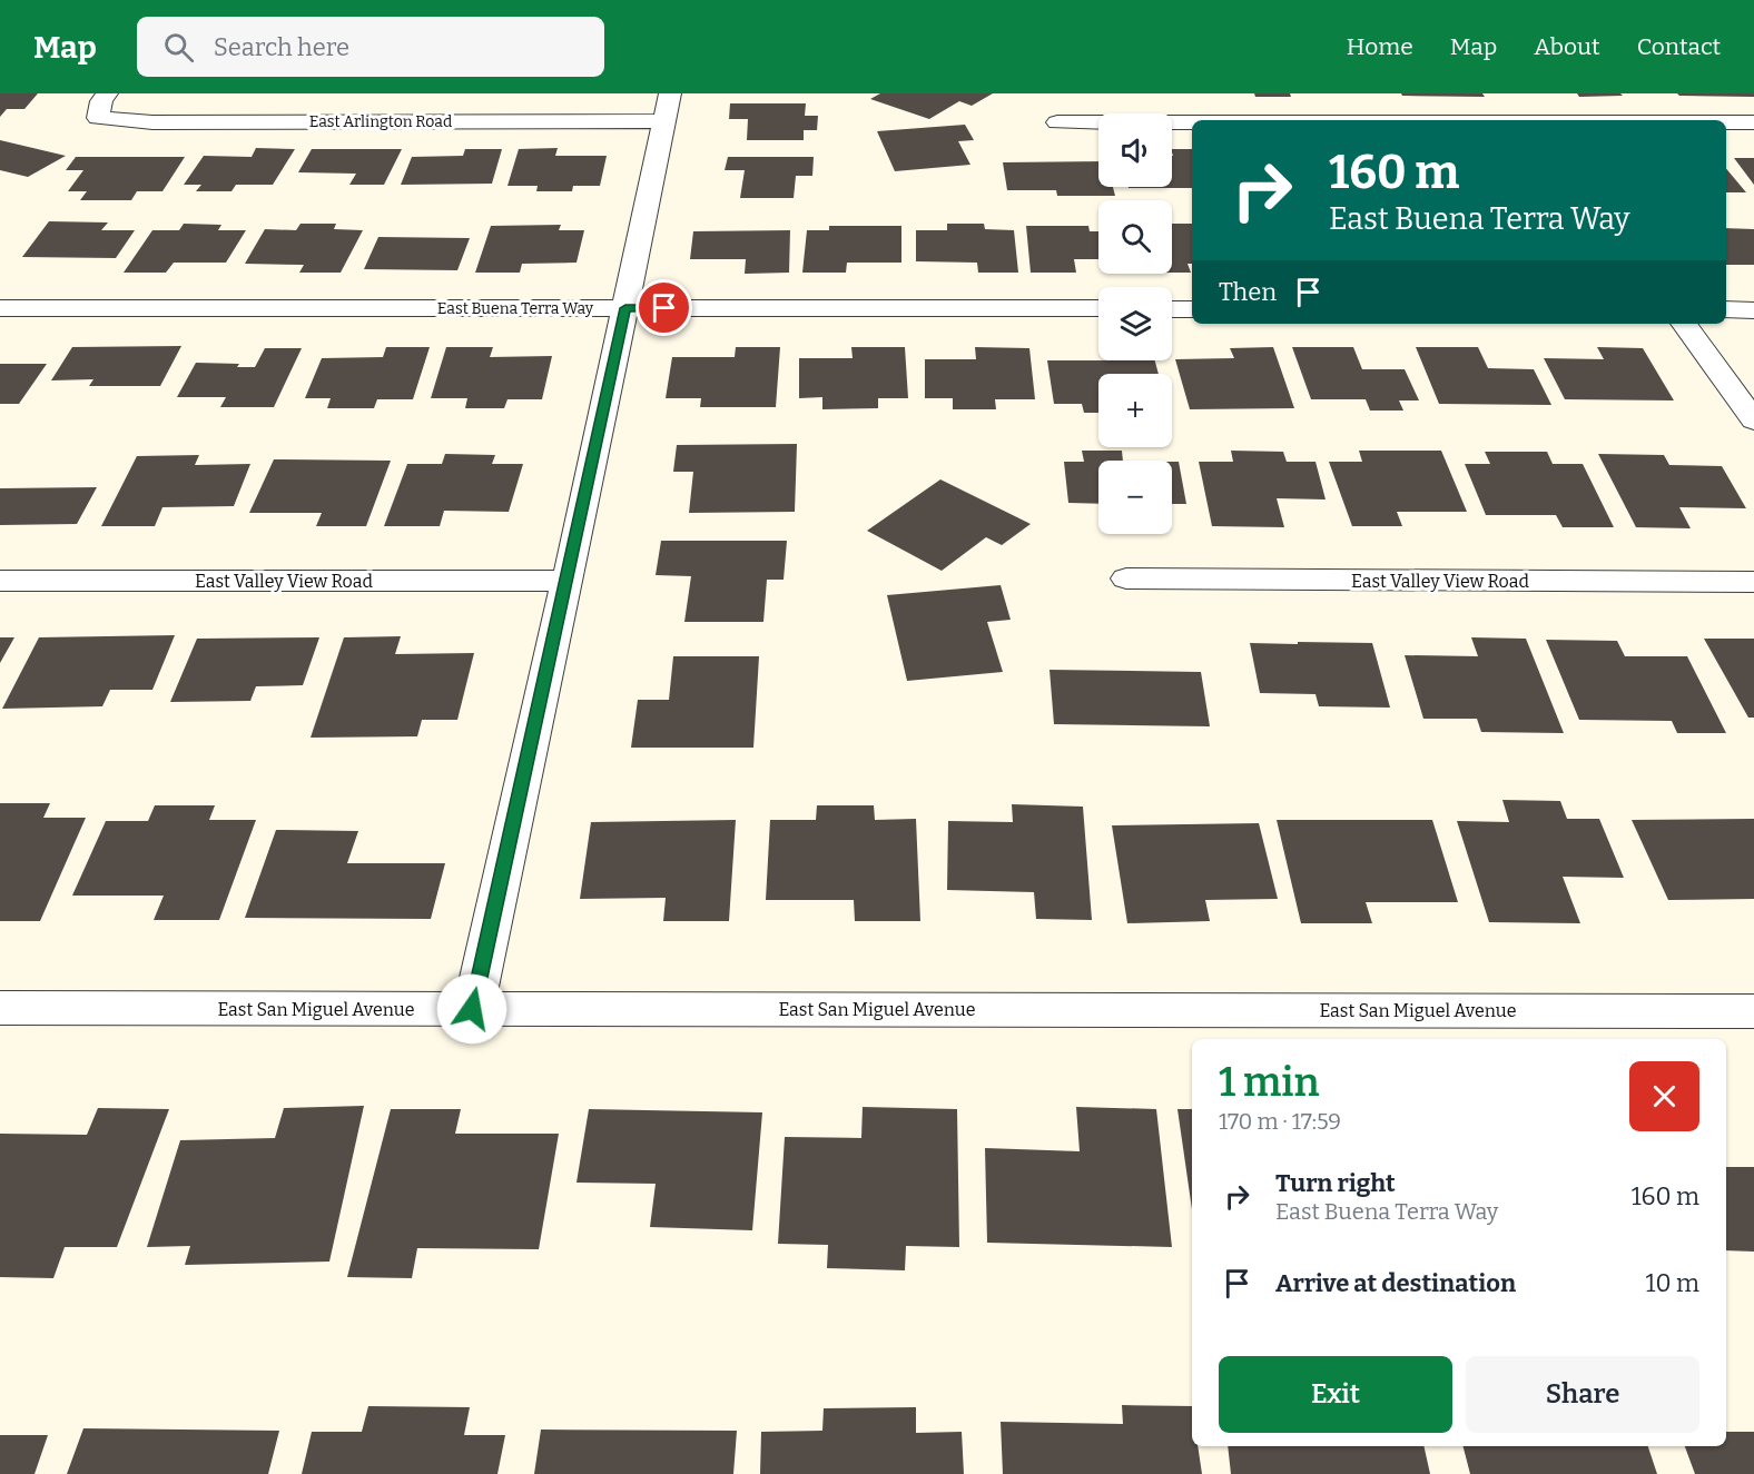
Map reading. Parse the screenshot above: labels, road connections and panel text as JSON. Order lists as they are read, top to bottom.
{
  "streets": {
    "street": [
      "East Arlington Road",
      "East Buena Terra Way",
      "East Valley View Road",
      "East San Miguel Avenue"
    ]
  },
  "page": {
    "header": "Map",
    "search": "Search here",
    "nav": [
      "Home",
      "Map",
      "About",
      "Contact"
    ],
    "map_buttons": ["+", "−"],
    "turn": ["160 m", "East Buena Terra Way"],
    "then": "Then",
    "heading": ["1 min", "170 m · 17:59"],
    "list": [
      {
        "name": "Turn right",
        "note": "East Buena Terra Way",
        "value": "160 m"
      },
      {
        "name": "Arrive at destination",
        "value": "10 m"
      }
    ],
    "buttons": ["Exit", "Share"]
  }
}
